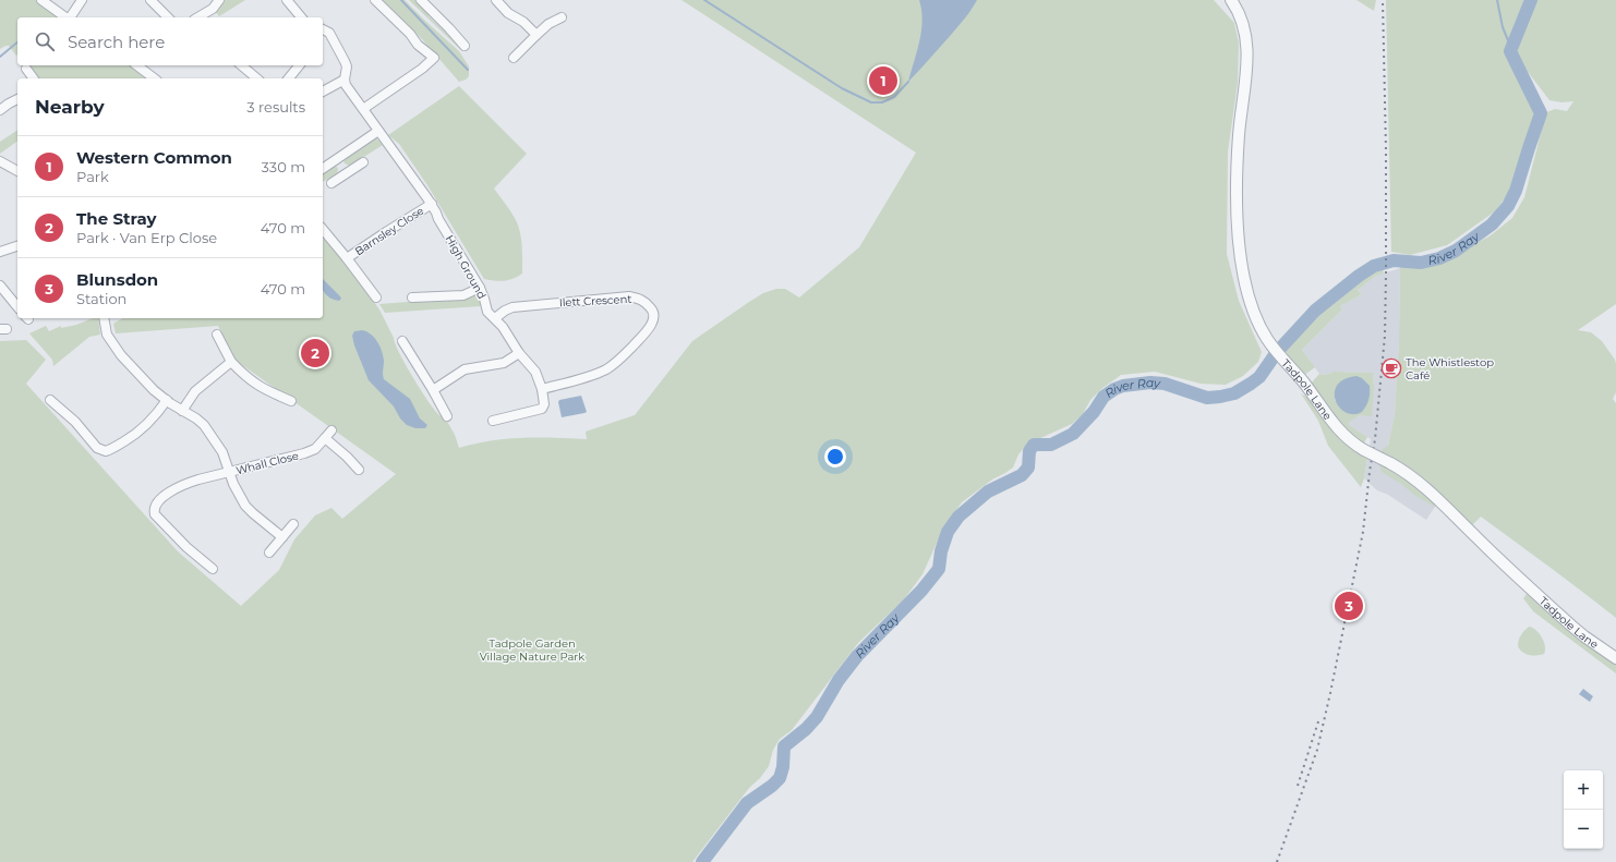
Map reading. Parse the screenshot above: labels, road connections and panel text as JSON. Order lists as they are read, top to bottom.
{
  "streets": {
    "street": [
      "Barnsley Close",
      "High Ground",
      "Ilett Crescent",
      "Tadpole Lane",
      "Whall Close"
    ]
  },
  "crossings": [
    ["Barnsley Close", "High Ground"],
    ["High Ground", "Ilett Crescent"]
  ],
  "water": ["River Ray"],
  "parks": ["Tadpole Garden Village Nature Park"],
  "places": {
    "cafe": ["The Whistlestop Café"]
  },
  "page": {
    "search": "Search here",
    "pins": ["1", "2", "3"],
    "heading": ["Nearby", "3 results"],
    "list": [
      {
        "mark": "1",
        "name": "Western Common",
        "note": "Park",
        "value": "330 m"
      },
      {
        "mark": "2",
        "name": "The Stray",
        "note": "Park · Van Erp Close",
        "value": "470 m"
      },
      {
        "mark": "3",
        "name": "Blunsdon",
        "note": "Station",
        "value": "470 m"
      }
    ],
    "map_buttons": ["+", "−"]
  }
}
